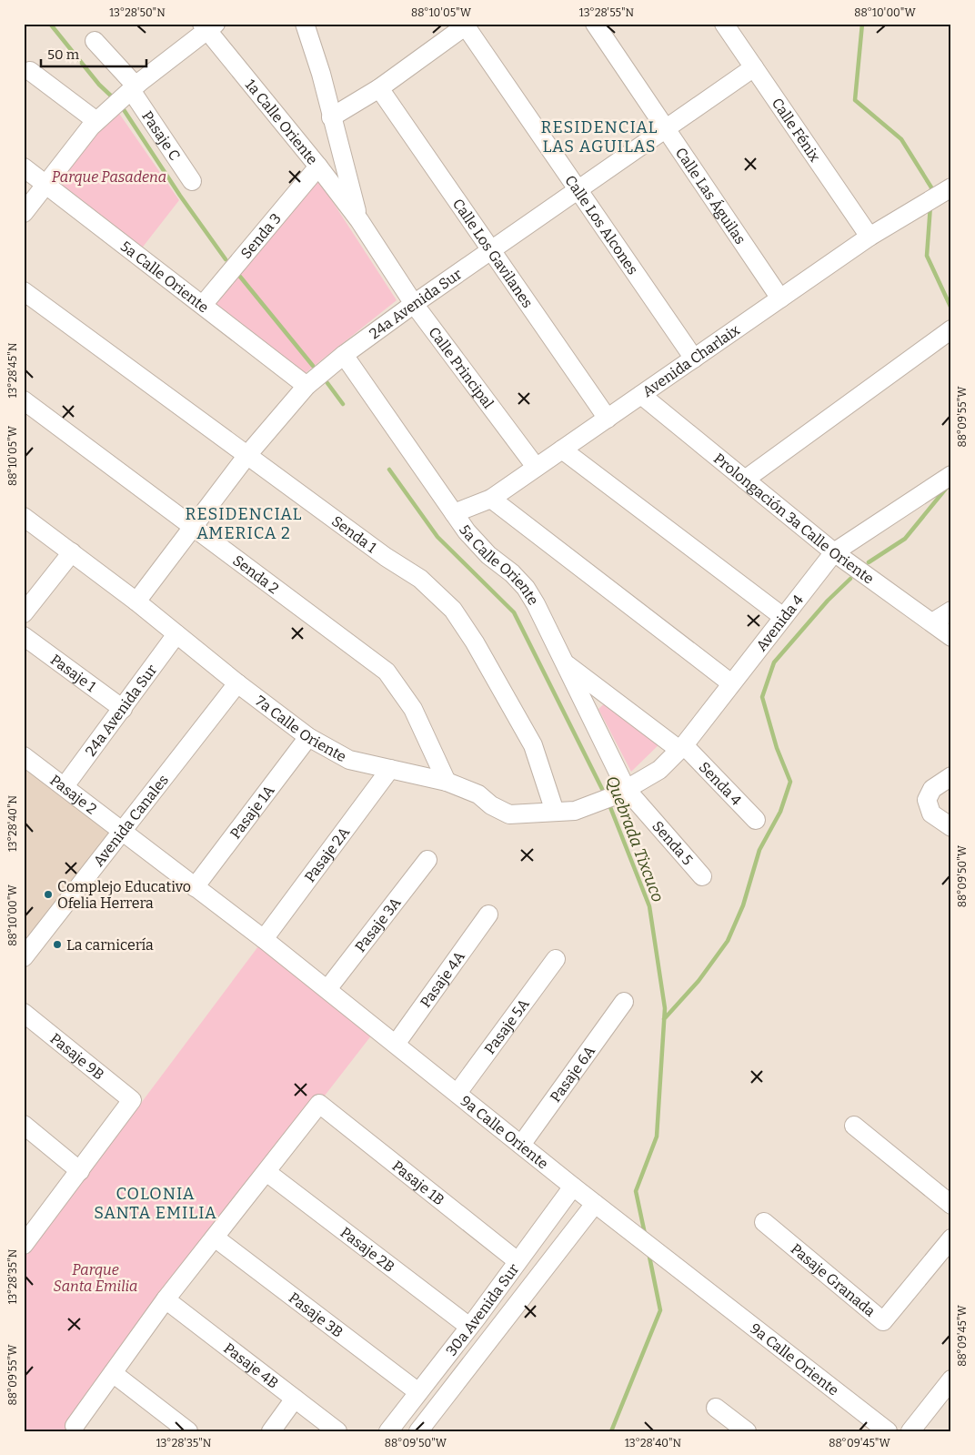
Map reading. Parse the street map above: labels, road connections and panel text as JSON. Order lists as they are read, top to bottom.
{
  "streets": {
    "street": [
      "1a Calle Oriente",
      "Calle Fénix",
      "Pasaje C",
      "Calle Las Águilas",
      "Calle Los Alcones",
      "Senda 3",
      "Calle Los Gavilanes",
      "5a Calle Oriente",
      "24a Avenida Sur",
      "Avenida Charlaix",
      "Calle Principal",
      "Prolongación 3a Calle Oriente",
      "Senda 1",
      "Senda 2",
      "Avenida 4",
      "Pasaje 1",
      "7a Calle Oriente",
      "Senda 4",
      "Pasaje 2",
      "Pasaje 1A",
      "Avenida Canales",
      "Senda 5",
      "Pasaje 2A",
      "Pasaje 3A",
      "Pasaje 4A",
      "Pasaje 5A",
      "Pasaje 9B",
      "Pasaje 6A",
      "9a Calle Oriente",
      "Pasaje 1B",
      "Pasaje 2B",
      "Pasaje Granada",
      "30a Avenida Sur",
      "Pasaje 3B",
      "Pasaje 4B"
    ]
  },
  "crossings": [
    ["1a Calle Oriente", "Senda 3"],
    ["1a Calle Oriente", "Calle Principal"],
    ["Calle Fénix", "24a Avenida Sur"],
    ["Calle Fénix", "Avenida Charlaix"],
    ["Calle Las Águilas", "24a Avenida Sur"],
    ["Calle Las Águilas", "Avenida Charlaix"],
    ["Calle Los Alcones", "24a Avenida Sur"],
    ["Calle Los Alcones", "Avenida Charlaix"],
    ["Senda 3", "5a Calle Oriente"],
    ["Calle Los Gavilanes", "24a Avenida Sur"],
    ["Calle Los Gavilanes", "Avenida Charlaix"],
    ["5a Calle Oriente", "24a Avenida Sur"],
    ["5a Calle Oriente", "Avenida Charlaix"],
    ["5a Calle Oriente", "Avenida 4"],
    ["5a Calle Oriente", "7a Calle Oriente"],
    ["5a Calle Oriente", "Senda 4"],
    ["5a Calle Oriente", "Senda 5"],
    ["24a Avenida Sur", "Calle Principal"],
    ["24a Avenida Sur", "Senda 1"],
    ["24a Avenida Sur", "Senda 2"],
    ["24a Avenida Sur", "Pasaje 1"],
    ["24a Avenida Sur", "7a Calle Oriente"],
    ["24a Avenida Sur", "Pasaje 2"],
    ["Avenida Charlaix", "Calle Principal"],
    ["Avenida Charlaix", "Prolongación 3a Calle Oriente"],
    ["Prolongación 3a Calle Oriente", "Avenida 4"],
    ["Senda 1", "7a Calle Oriente"],
    ["Senda 2", "7a Calle Oriente"],
    ["Avenida 4", "7a Calle Oriente"],
    ["Avenida 4", "Senda 4"],
    ["Avenida 4", "Senda 5"],
    ["7a Calle Oriente", "Pasaje 1A"],
    ["7a Calle Oriente", "Avenida Canales"],
    ["7a Calle Oriente", "Senda 5"],
    ["7a Calle Oriente", "Pasaje 2A"],
    ["Pasaje 2", "Avenida Canales"],
    ["Pasaje 2", "9a Calle Oriente"],
    ["Pasaje 1A", "9a Calle Oriente"],
    ["Avenida Canales", "9a Calle Oriente"],
    ["Pasaje 2A", "9a Calle Oriente"],
    ["Pasaje 3A", "9a Calle Oriente"],
    ["Pasaje 4A", "9a Calle Oriente"],
    ["Pasaje 5A", "9a Calle Oriente"],
    ["Pasaje 6A", "9a Calle Oriente"],
    ["9a Calle Oriente", "30a Avenida Sur"],
    ["Pasaje 1B", "Pasaje 2B"],
    ["Pasaje 1B", "30a Avenida Sur"],
    ["Pasaje 2B", "30a Avenida Sur"],
    ["30a Avenida Sur", "Pasaje 3B"]
  ],
  "districts": ["RESIDENCIAL LAS AGUILAS", "RESIDENCIAL AMERICA 2", "COLONIA SANTA EMILIA"],
  "water": ["Quebrada Tixcuco"],
  "parks": ["Parque Pasadena", "Parque Santa Emilia"],
  "places": ["Complejo Educativo Ofelia Herrera", "La carnicería"],
  "scale_bar": "50 m",
  "coordinates": [
    "13°28'50\"N",
    "88°10'05\"W",
    "13°28'55\"N",
    "88°10'00\"W",
    "13°28'45\"N",
    "88°09'55\"W",
    "13°28'40\"N",
    "88°09'50\"W",
    "13°28'35\"N",
    "88°09'45\"W"
  ]
}
